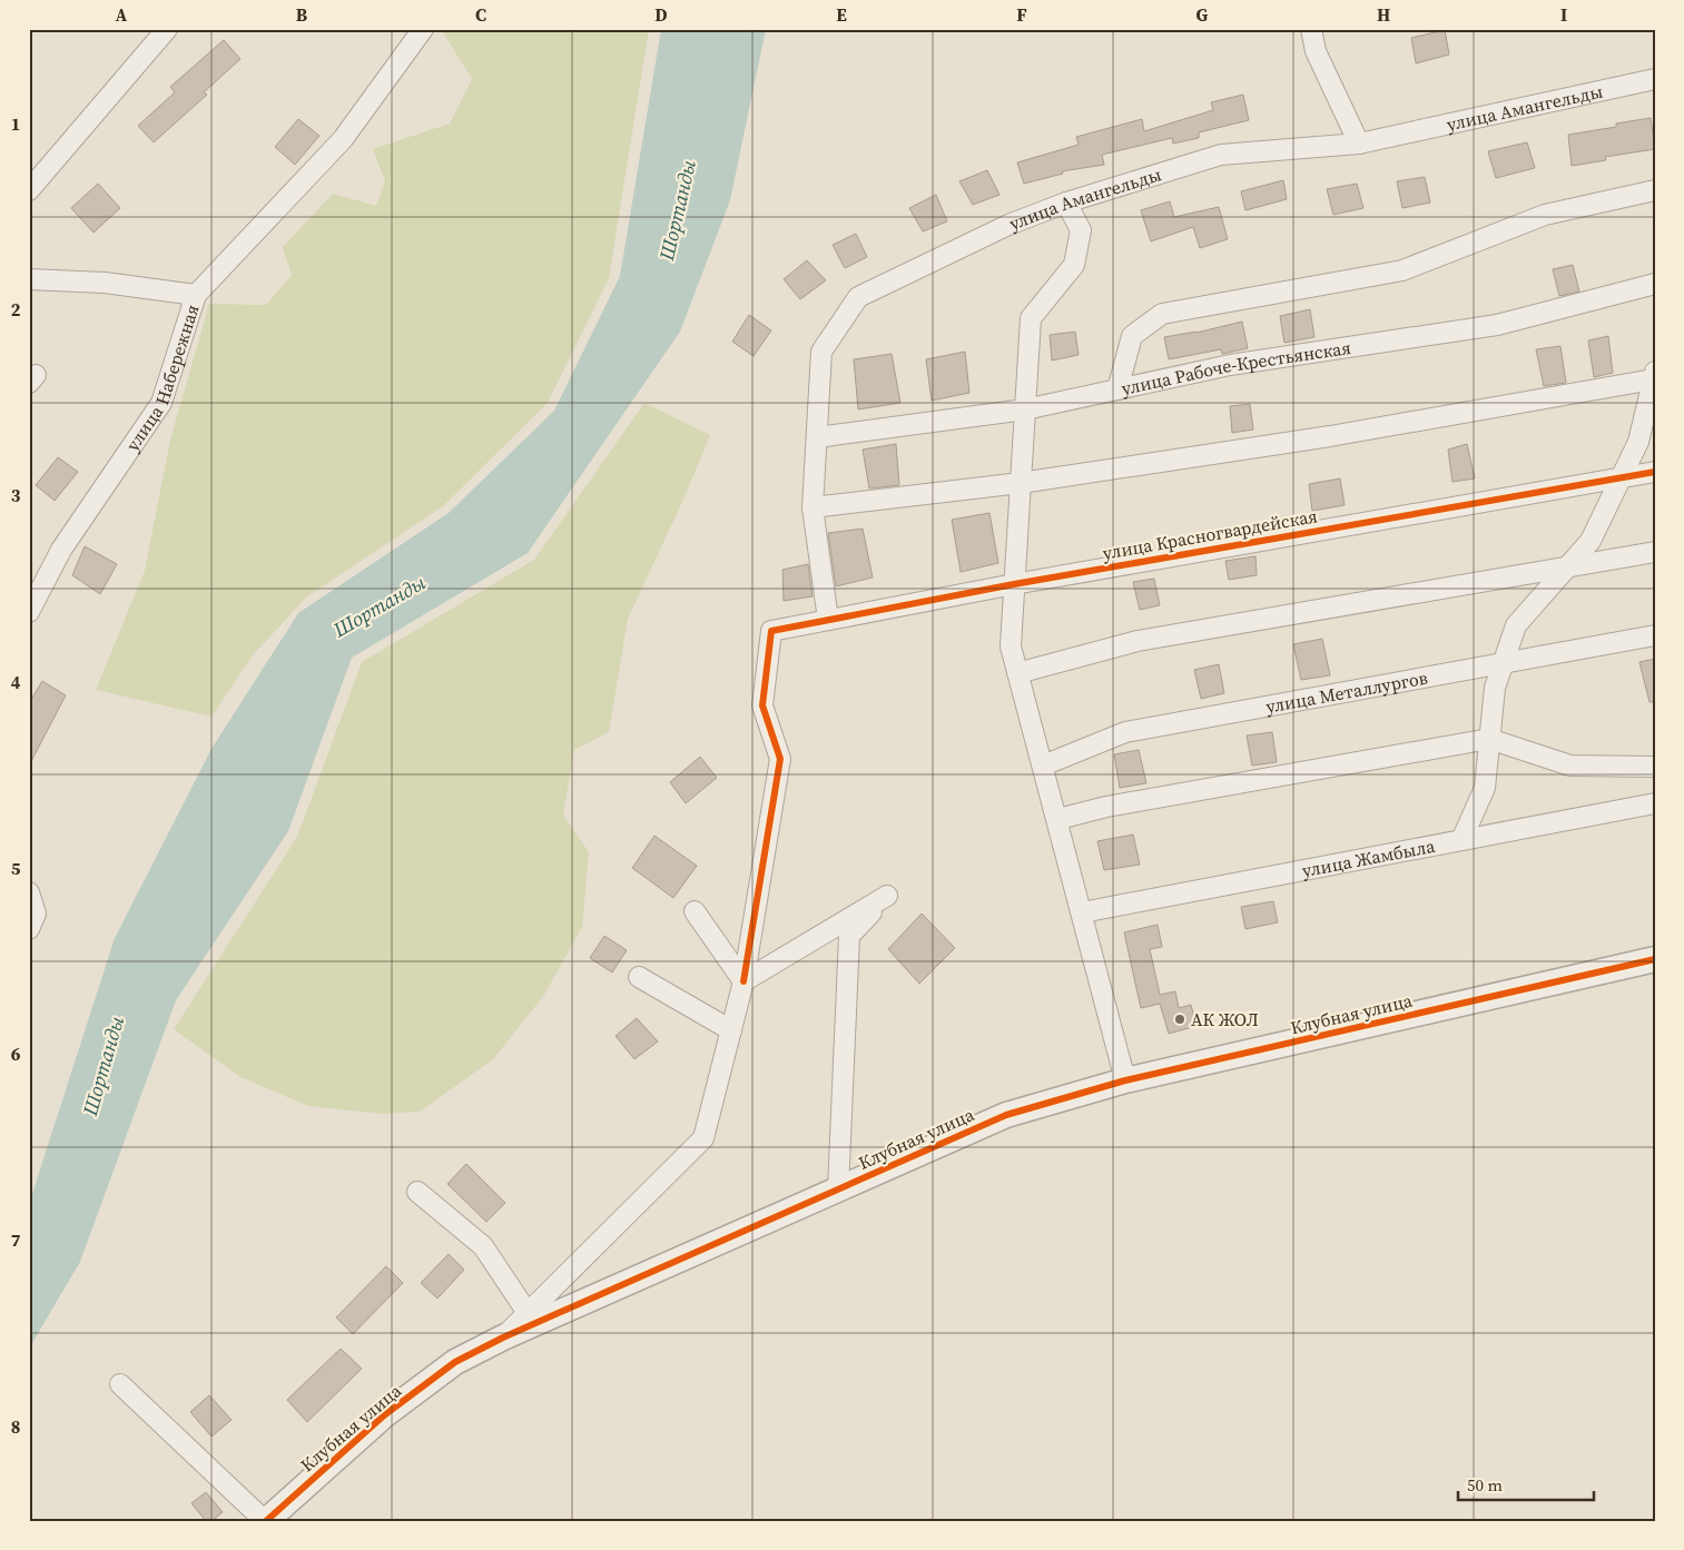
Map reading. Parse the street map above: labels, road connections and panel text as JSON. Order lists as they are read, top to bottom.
{
  "streets": {
    "street": [
      "улица Амангельды",
      "улица Рабоче-Крестьянская",
      "улица Набережная",
      "улица Красногвардейская",
      "улица Металлургов",
      "улица Жамбыла",
      "Клубная улица"
    ]
  },
  "crossings": [
    ["улица Амангельды", "улица Рабоче-Крестьянская"],
    ["улица Амангельды", "улица Красногвардейская"],
    ["улица Красногвардейская", "Клубная улица"]
  ],
  "water": ["Шортанды"],
  "places": ["АК ЖОЛ"],
  "scale_bar": "50 m",
  "grid": {
    "columns": [
      "A",
      "B",
      "C",
      "D",
      "E",
      "F",
      "G",
      "H",
      "I"
    ],
    "rows": [
      "1",
      "2",
      "3",
      "4",
      "5",
      "6",
      "7",
      "8"
    ]
  }
}
